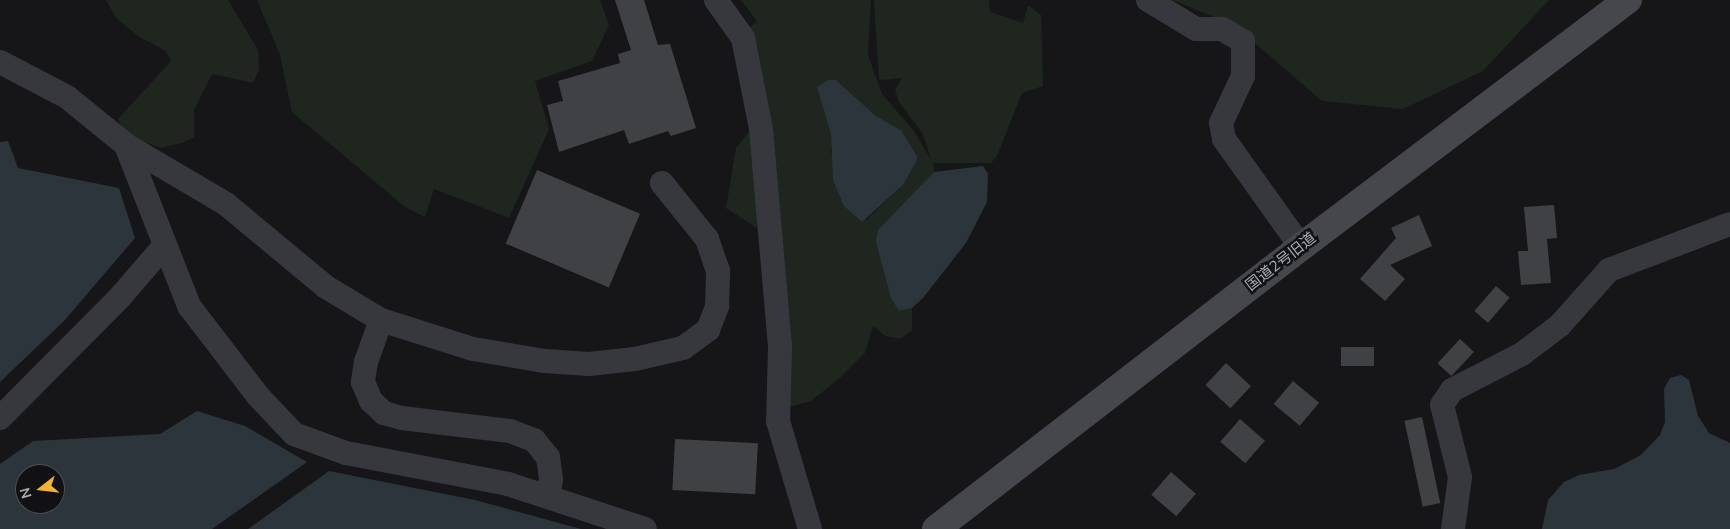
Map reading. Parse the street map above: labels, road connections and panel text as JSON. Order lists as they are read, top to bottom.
{
  "streets": {
    "street": ["国道2号旧道"]
  },
  "north": "left"
}
